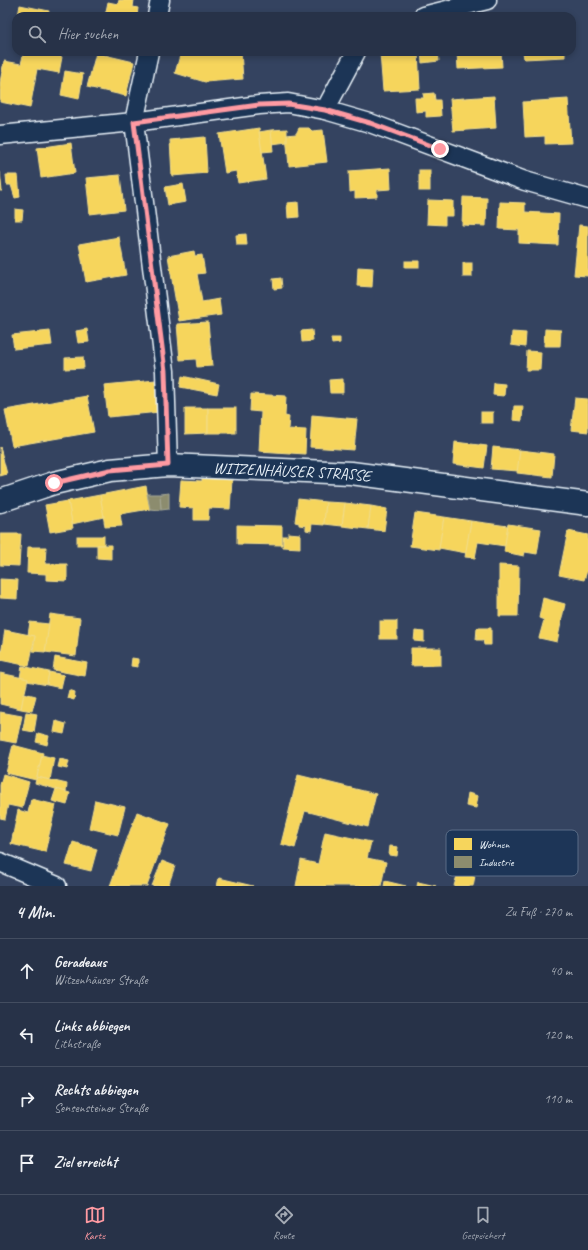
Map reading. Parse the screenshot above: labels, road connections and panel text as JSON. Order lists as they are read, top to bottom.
{
  "streets": {
    "main road": ["WITZENHÄUSER STRASSE"]
  },
  "legend": ["Wohnen", "Industrie"],
  "page": {
    "search": "Hier suchen",
    "heading": ["4 Min.", "Zu Fuß · 270 m"],
    "list": [
      ["Geradeaus", "Witzenhäuser Straße", "40 m"],
      ["Links abbiegen", "Lithstraße", "120 m"],
      ["Rechts abbiegen", "Sensensteiner Straße", "110 m"],
      "Ziel erreicht"
    ],
    "nav": ["Karte", "Route", "Gespeichert"]
  }
}
